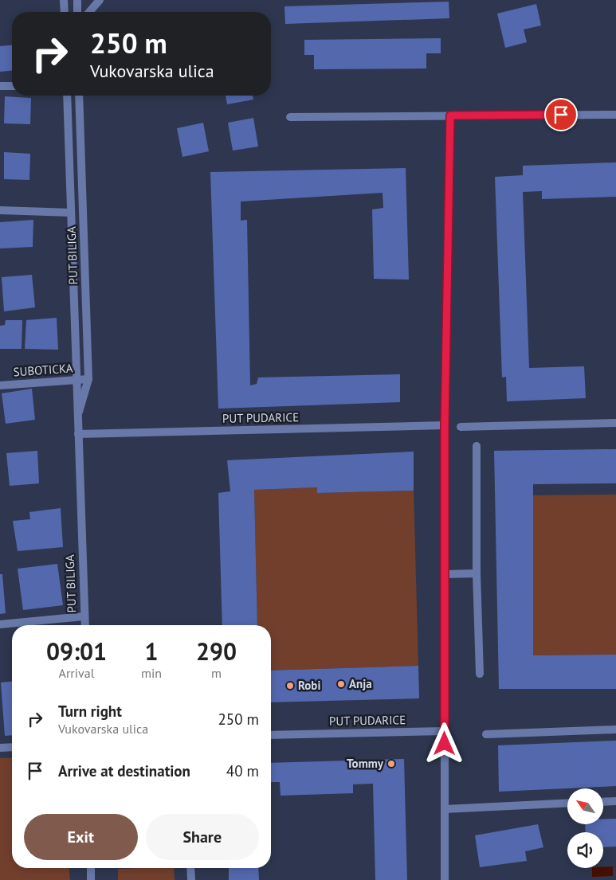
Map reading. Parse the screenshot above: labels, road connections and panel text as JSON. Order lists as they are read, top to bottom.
{
  "streets": {
    "street": ["PUT BILIGA", "SUBOTICKA", "PUT PUDARICE"]
  },
  "crossings": [
    ["PUT BILIGA", "SUBOTICKA"],
    ["PUT BILIGA", "PUT PUDARICE"]
  ],
  "places": ["Anja", "Robi", "Tommy"],
  "north": "top left",
  "page": {
    "turn": ["250 m", "Vukovarska ulica"],
    "eta": [
      "09:01",
      "Arrival",
      "1",
      "min",
      "290",
      "m"
    ],
    "list": [
      {
        "name": "Turn right",
        "note": "Vukovarska ulica",
        "value": "250 m"
      },
      {
        "name": "Arrive at destination",
        "value": "40 m"
      }
    ],
    "buttons": ["Exit", "Share"]
  }
}
